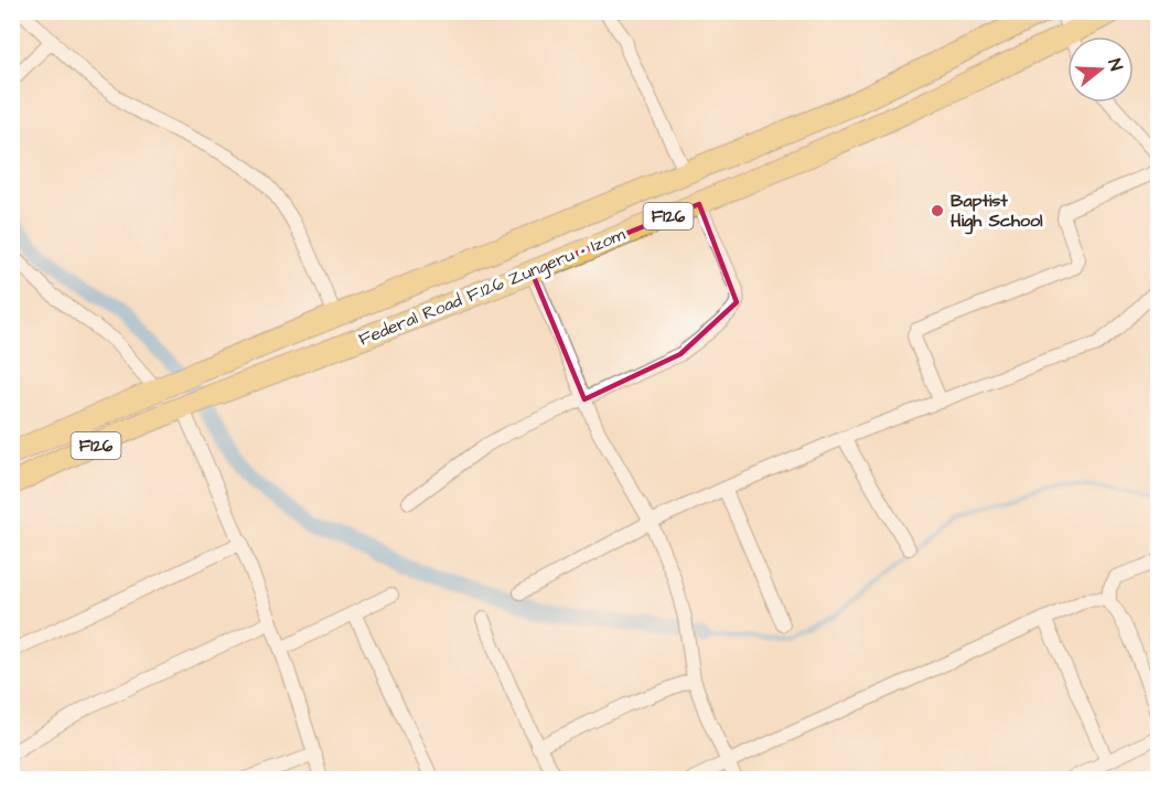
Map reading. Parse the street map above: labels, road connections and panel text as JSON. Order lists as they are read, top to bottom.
{
  "streets": {
    "main road": ["F126", "Federal Road F.126 Zungeru - Izom"]
  },
  "places": ["Baptist High School"],
  "north": "right"
}
